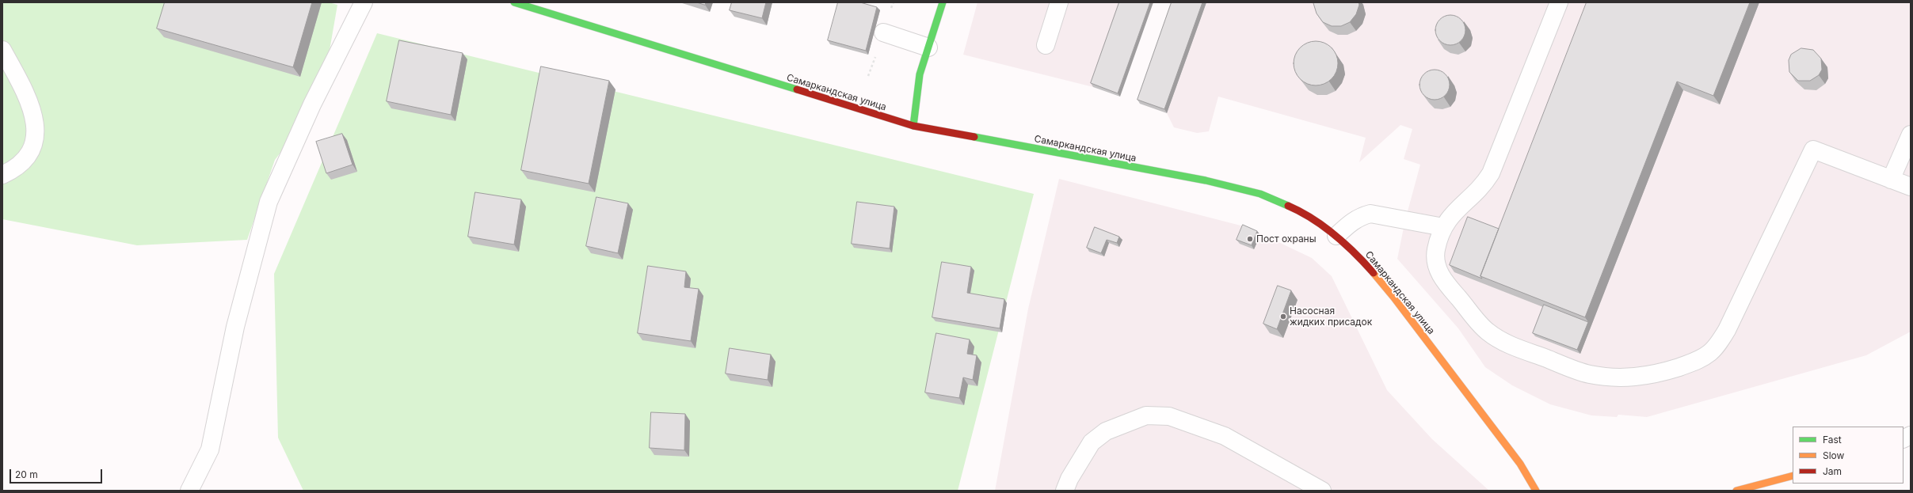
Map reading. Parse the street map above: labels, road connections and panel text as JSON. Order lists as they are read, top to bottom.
{
  "streets": {
    "street": ["Самаркандская улица"]
  },
  "places": ["Пост охраны", "Насосная жидких присадок"],
  "legend": ["Fast", "Slow", "Jam"],
  "scale_bar": "20 m"
}
